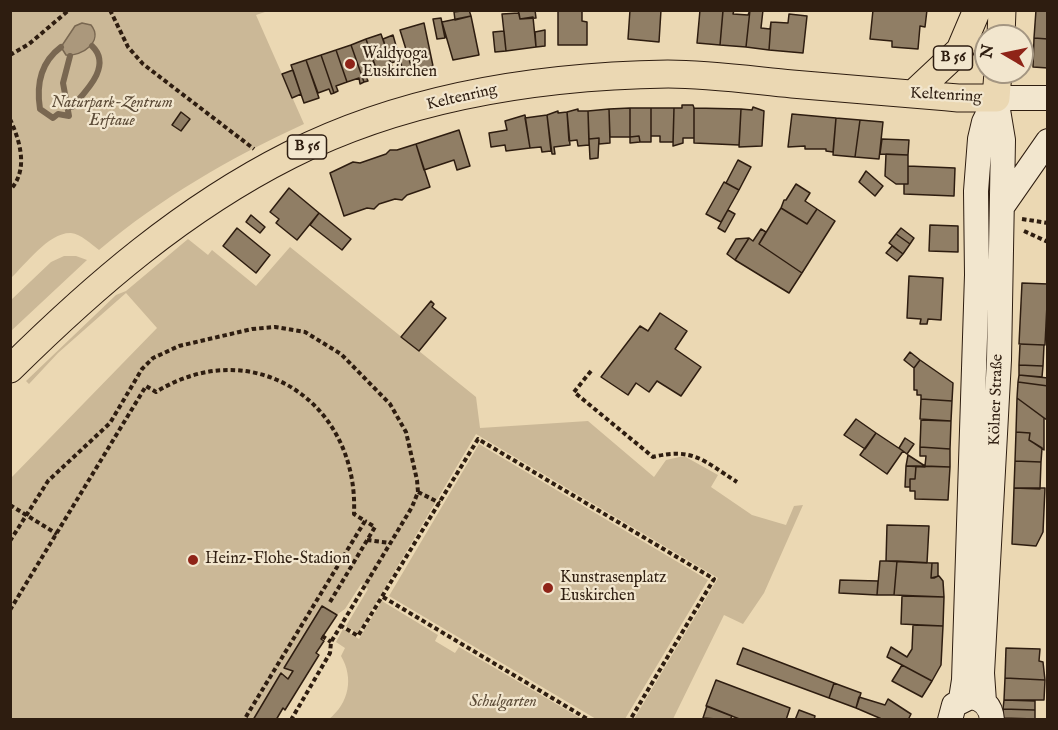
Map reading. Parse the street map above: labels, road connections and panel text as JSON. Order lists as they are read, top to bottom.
{
  "streets": {
    "main road": ["B 56", "Keltenring"],
    "street": ["Kölner Straße"]
  },
  "crossings": [
    ["B 56", "Keltenring"],
    ["Keltenring", "Kölner Straße"]
  ],
  "parks": ["Naturpark-Zentrum Erftaue", "Schulgarten"],
  "places": ["Waldyoga Euskirchen", "Heinz-Flohe-Stadion", "Kunstrasenplatz Euskirchen"],
  "north": "left"
}
